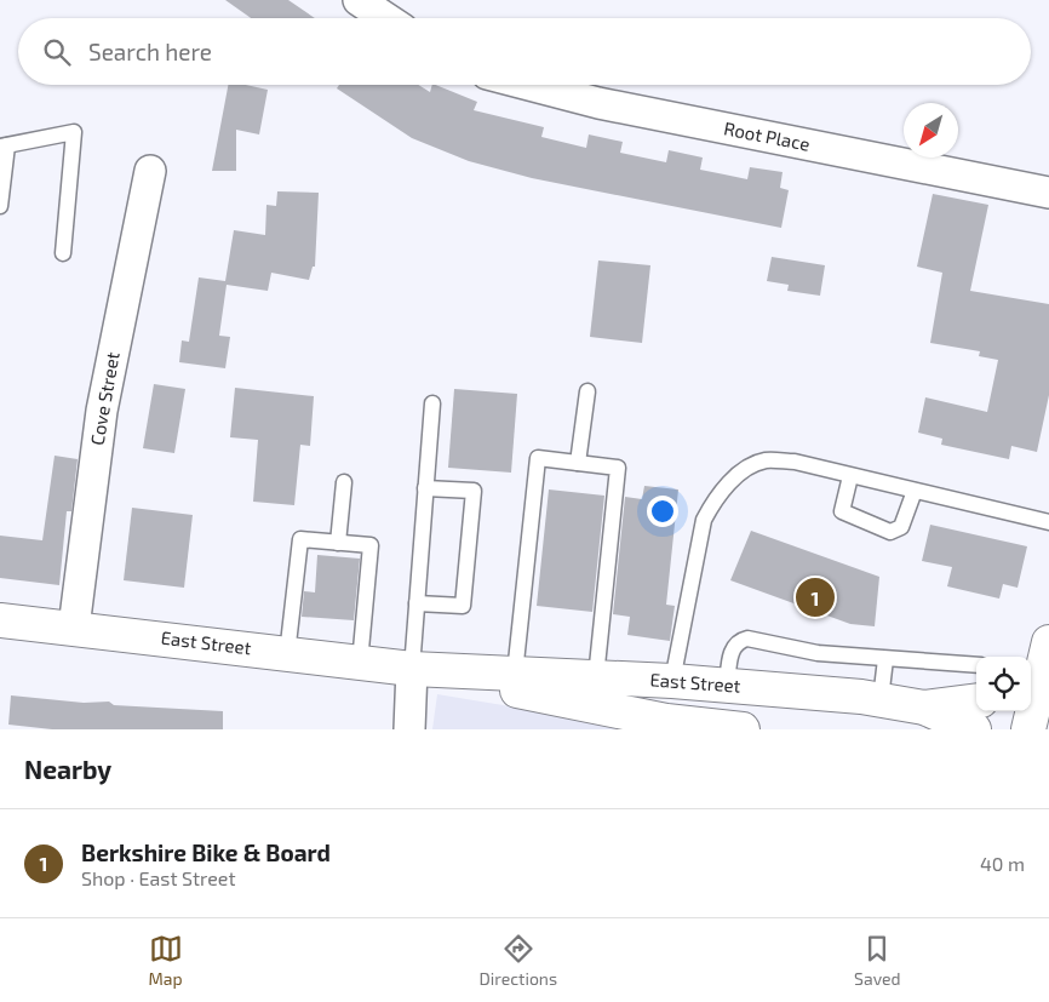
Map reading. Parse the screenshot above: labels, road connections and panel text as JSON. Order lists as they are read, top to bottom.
{
  "streets": {
    "main road": ["East Street"],
    "street": ["Root Place", "Cove Street"]
  },
  "crossings": [
    ["Cove Street", "East Street"]
  ],
  "north": "bottom left",
  "page": {
    "search": "Search here",
    "pins": "1",
    "heading": "Nearby",
    "list": [
      {
        "mark": "1",
        "name": "Berkshire Bike & Board",
        "note": "Shop · East Street",
        "value": "40 m"
      }
    ],
    "nav": ["Map", "Directions", "Saved"]
  }
}
